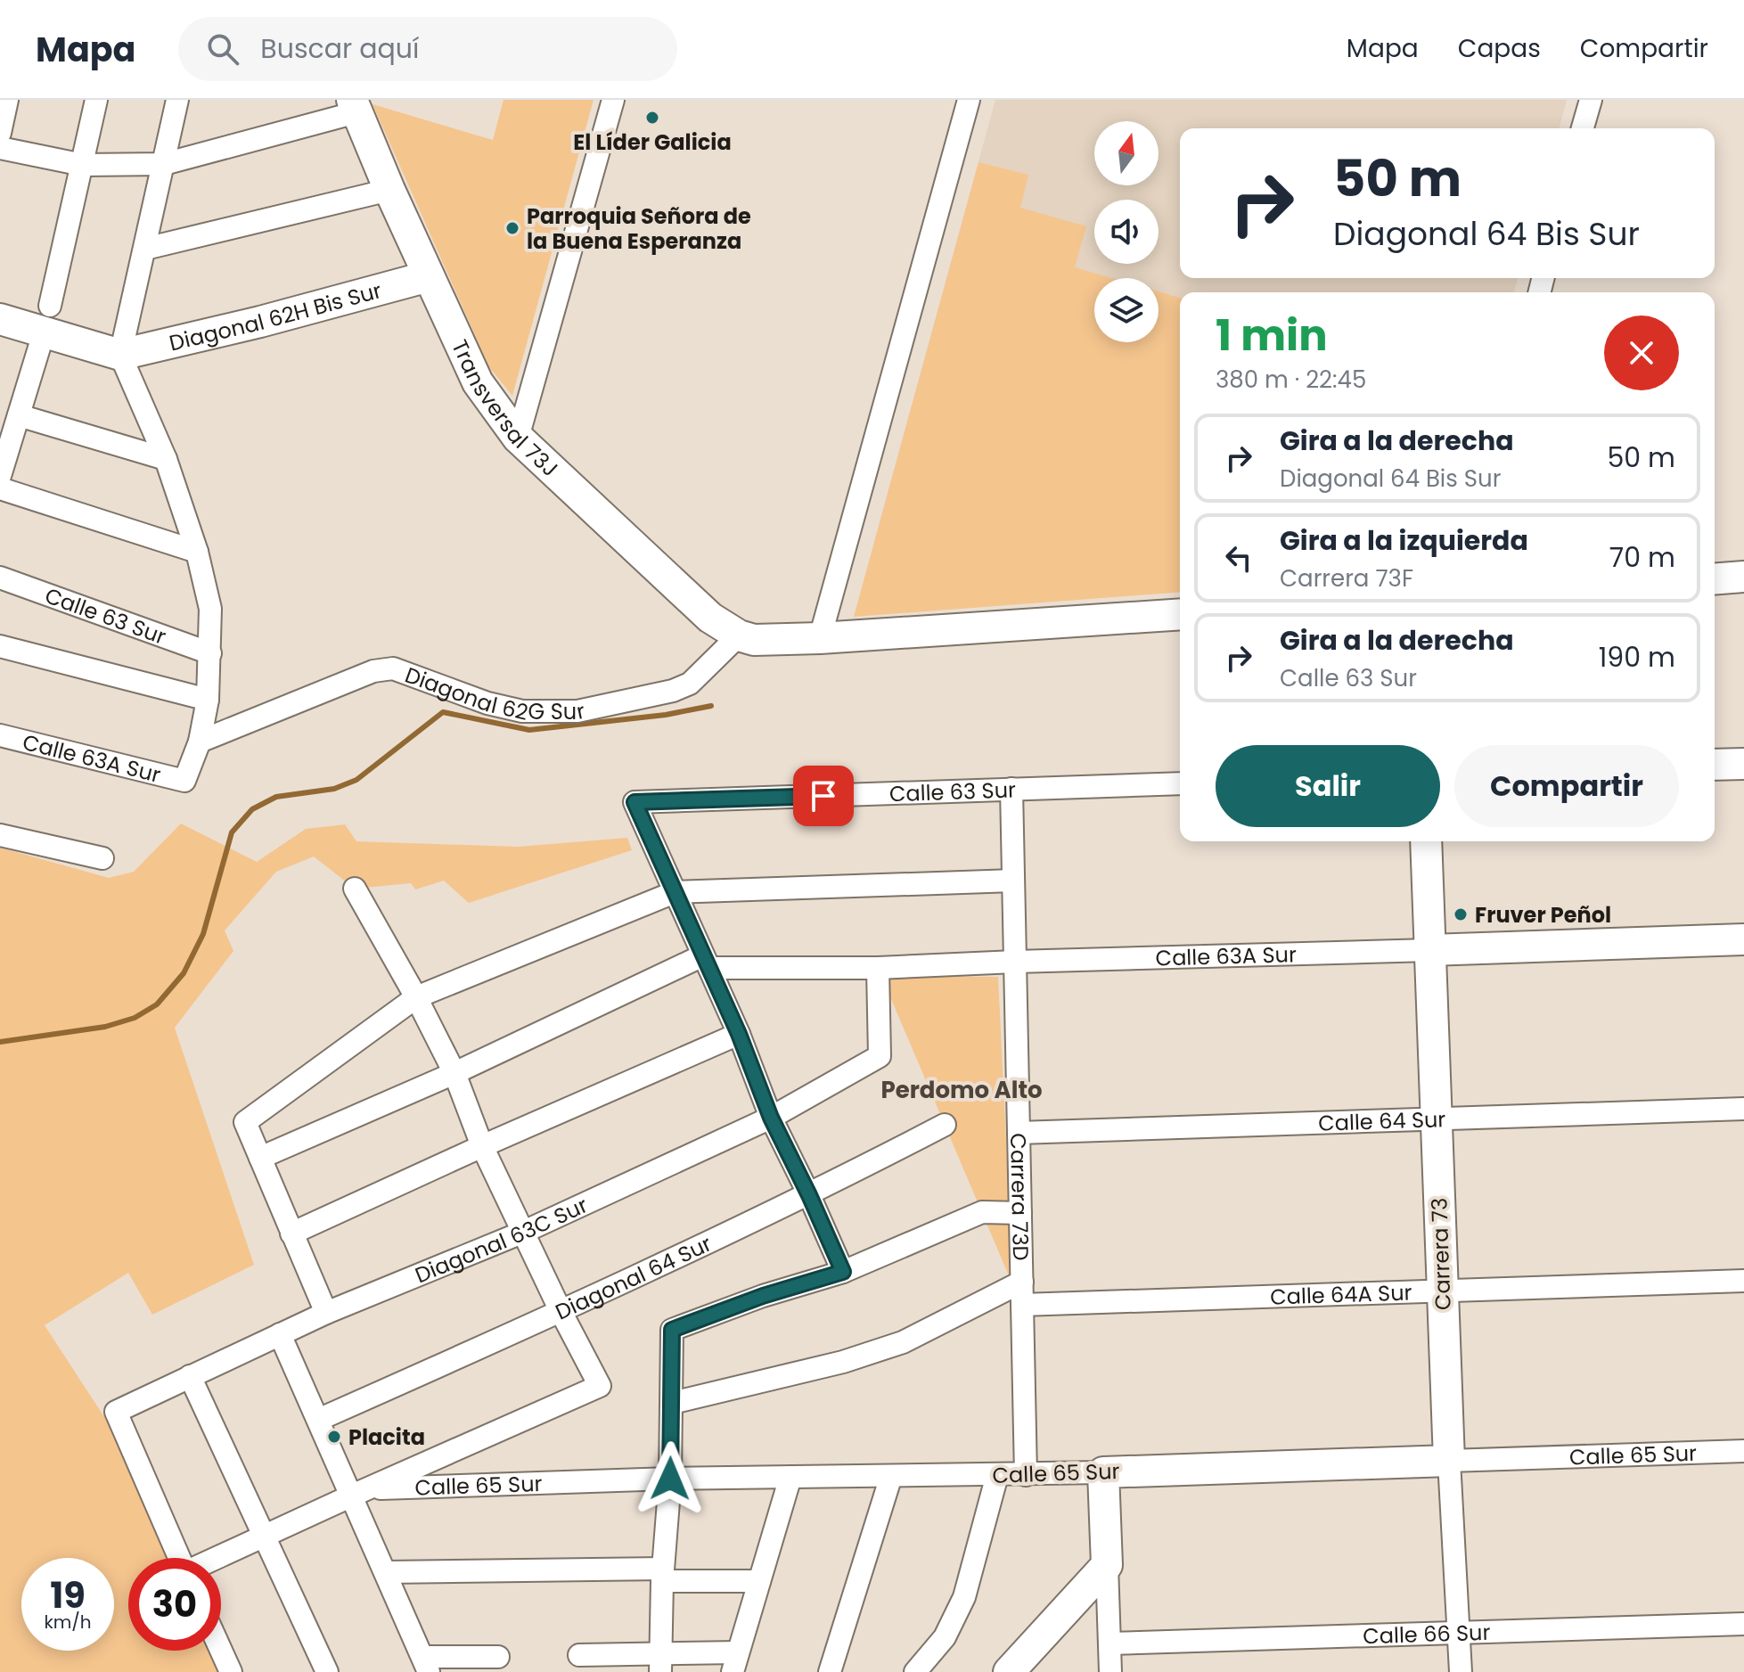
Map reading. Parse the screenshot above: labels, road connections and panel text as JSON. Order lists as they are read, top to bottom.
{
  "streets": {
    "street": [
      "Diagonal 62H Bis Sur",
      "Transversal 73J",
      "Calle 63 Sur",
      "Diagonal 62G Sur",
      "Calle 63A Sur",
      "Calle 64 Sur",
      "Carrera 73D",
      "Diagonal 63C Sur",
      "Carrera 73",
      "Diagonal 64 Sur",
      "Calle 64A Sur",
      "Calle 65 Sur",
      "Calle 66 Sur"
    ]
  },
  "crossings": [
    ["Diagonal 62H Bis Sur", "Transversal 73J"],
    ["Transversal 73J", "Diagonal 62G Sur"],
    ["Calle 63 Sur", "Carrera 73D"],
    ["Diagonal 62G Sur", "Calle 63A Sur"],
    ["Calle 63A Sur", "Carrera 73D"],
    ["Calle 63A Sur", "Diagonal 63C Sur"],
    ["Calle 63A Sur", "Carrera 73"],
    ["Calle 64 Sur", "Carrera 73D"],
    ["Calle 64 Sur", "Carrera 73"],
    ["Carrera 73D", "Calle 64A Sur"],
    ["Carrera 73D", "Calle 65 Sur"],
    ["Carrera 73", "Calle 64A Sur"],
    ["Carrera 73", "Calle 65 Sur"],
    ["Carrera 73", "Calle 66 Sur"]
  ],
  "districts": ["Perdomo Alto"],
  "places": [
    "El Líder Galicia",
    "Parroquia Señora de la Buena Esperanza",
    "Fruver Peñol",
    "Placita"
  ],
  "north": "top",
  "page": {
    "header": "Mapa",
    "search": "Buscar aquí",
    "nav": ["Mapa", "Capas", "Compartir"],
    "turn": ["50 m", "Diagonal 64 Bis Sur"],
    "heading": ["1 min", "380 m · 22:45"],
    "list": [
      {
        "name": "Gira a la derecha",
        "note": "Diagonal 64 Bis Sur",
        "value": "50 m"
      },
      {
        "name": "Gira a la izquierda",
        "note": "Carrera 73F",
        "value": "70 m"
      },
      {
        "name": "Gira a la derecha",
        "note": "Calle 63 Sur",
        "value": "190 m"
      }
    ],
    "buttons": ["Salir", "Compartir"],
    "speed": "19 km/h",
    "limit": "30"
  }
}
